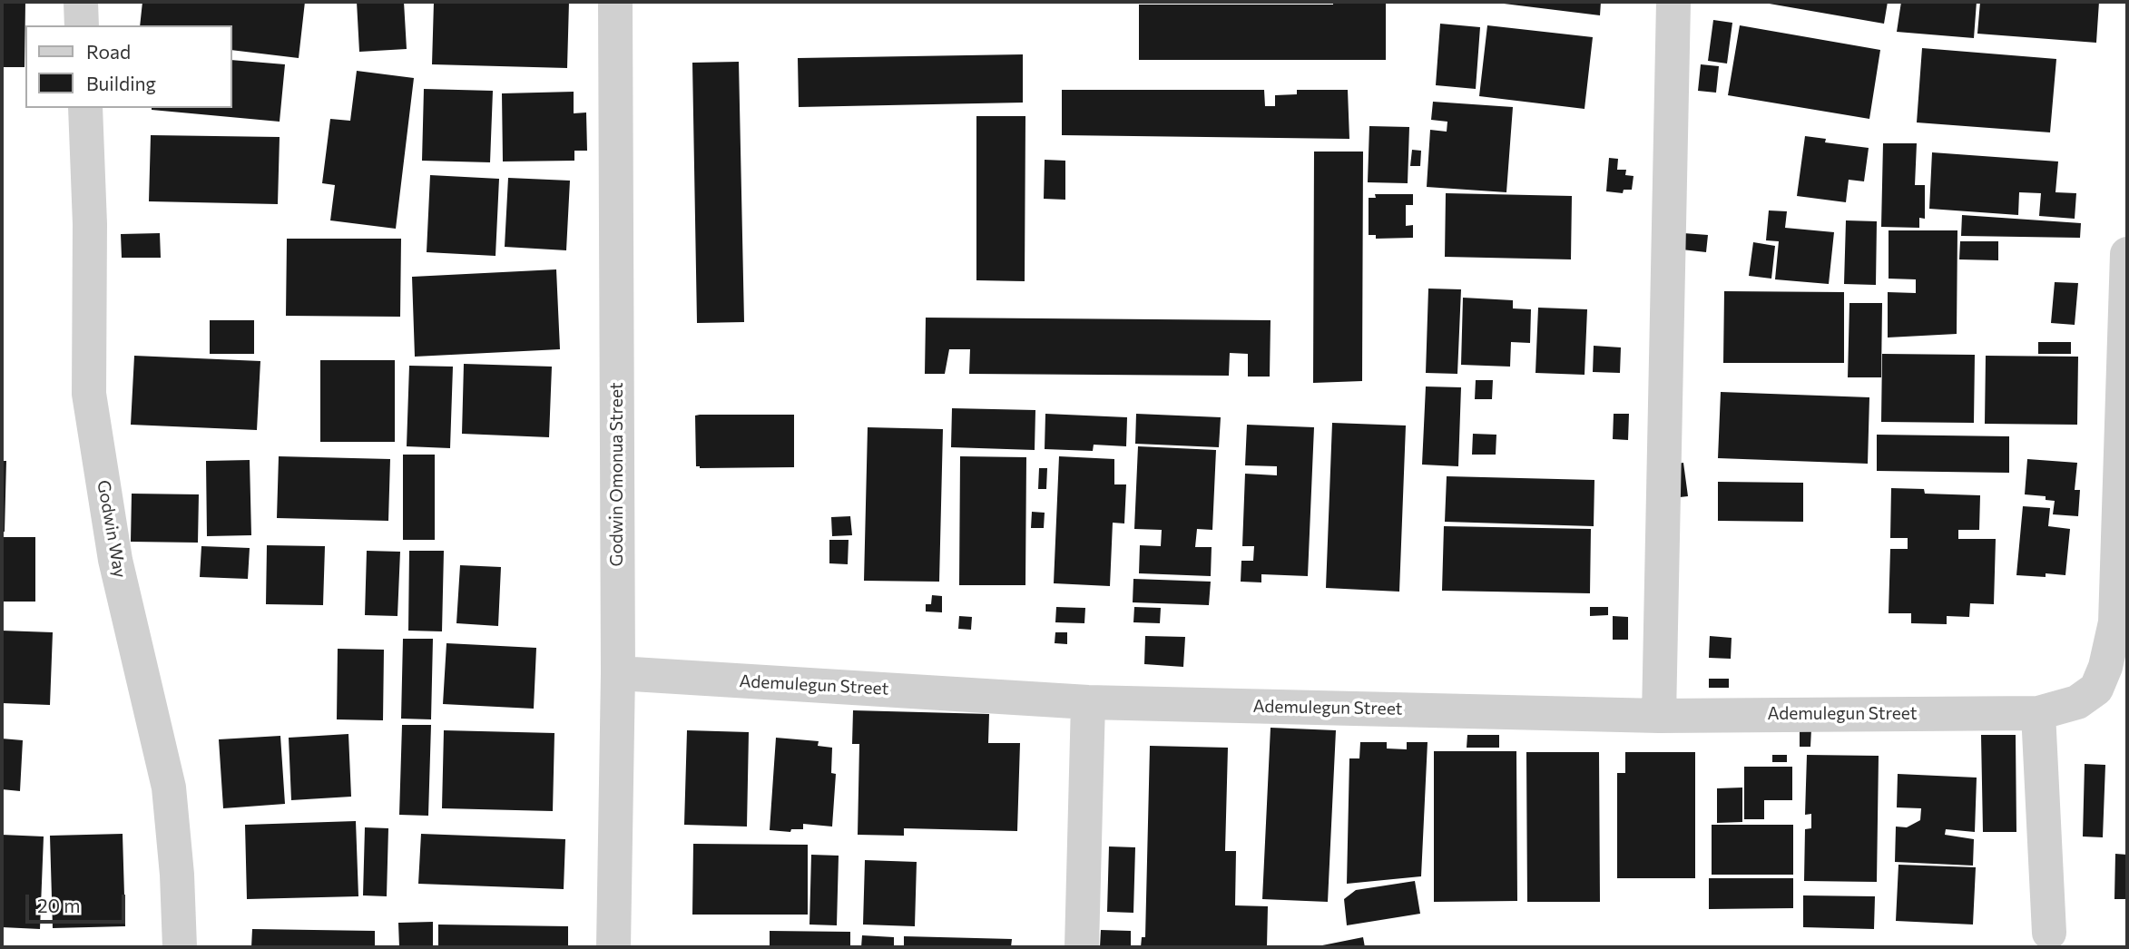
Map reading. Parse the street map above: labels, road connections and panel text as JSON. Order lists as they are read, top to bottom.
{
  "streets": {
    "street": ["Godwin Omonua Street", "Godwin Way", "Ademulegun Street"]
  },
  "crossings": [
    ["Godwin Omonua Street", "Ademulegun Street"]
  ],
  "legend": ["Road", "Building"],
  "scale_bar": "20 m"
}
